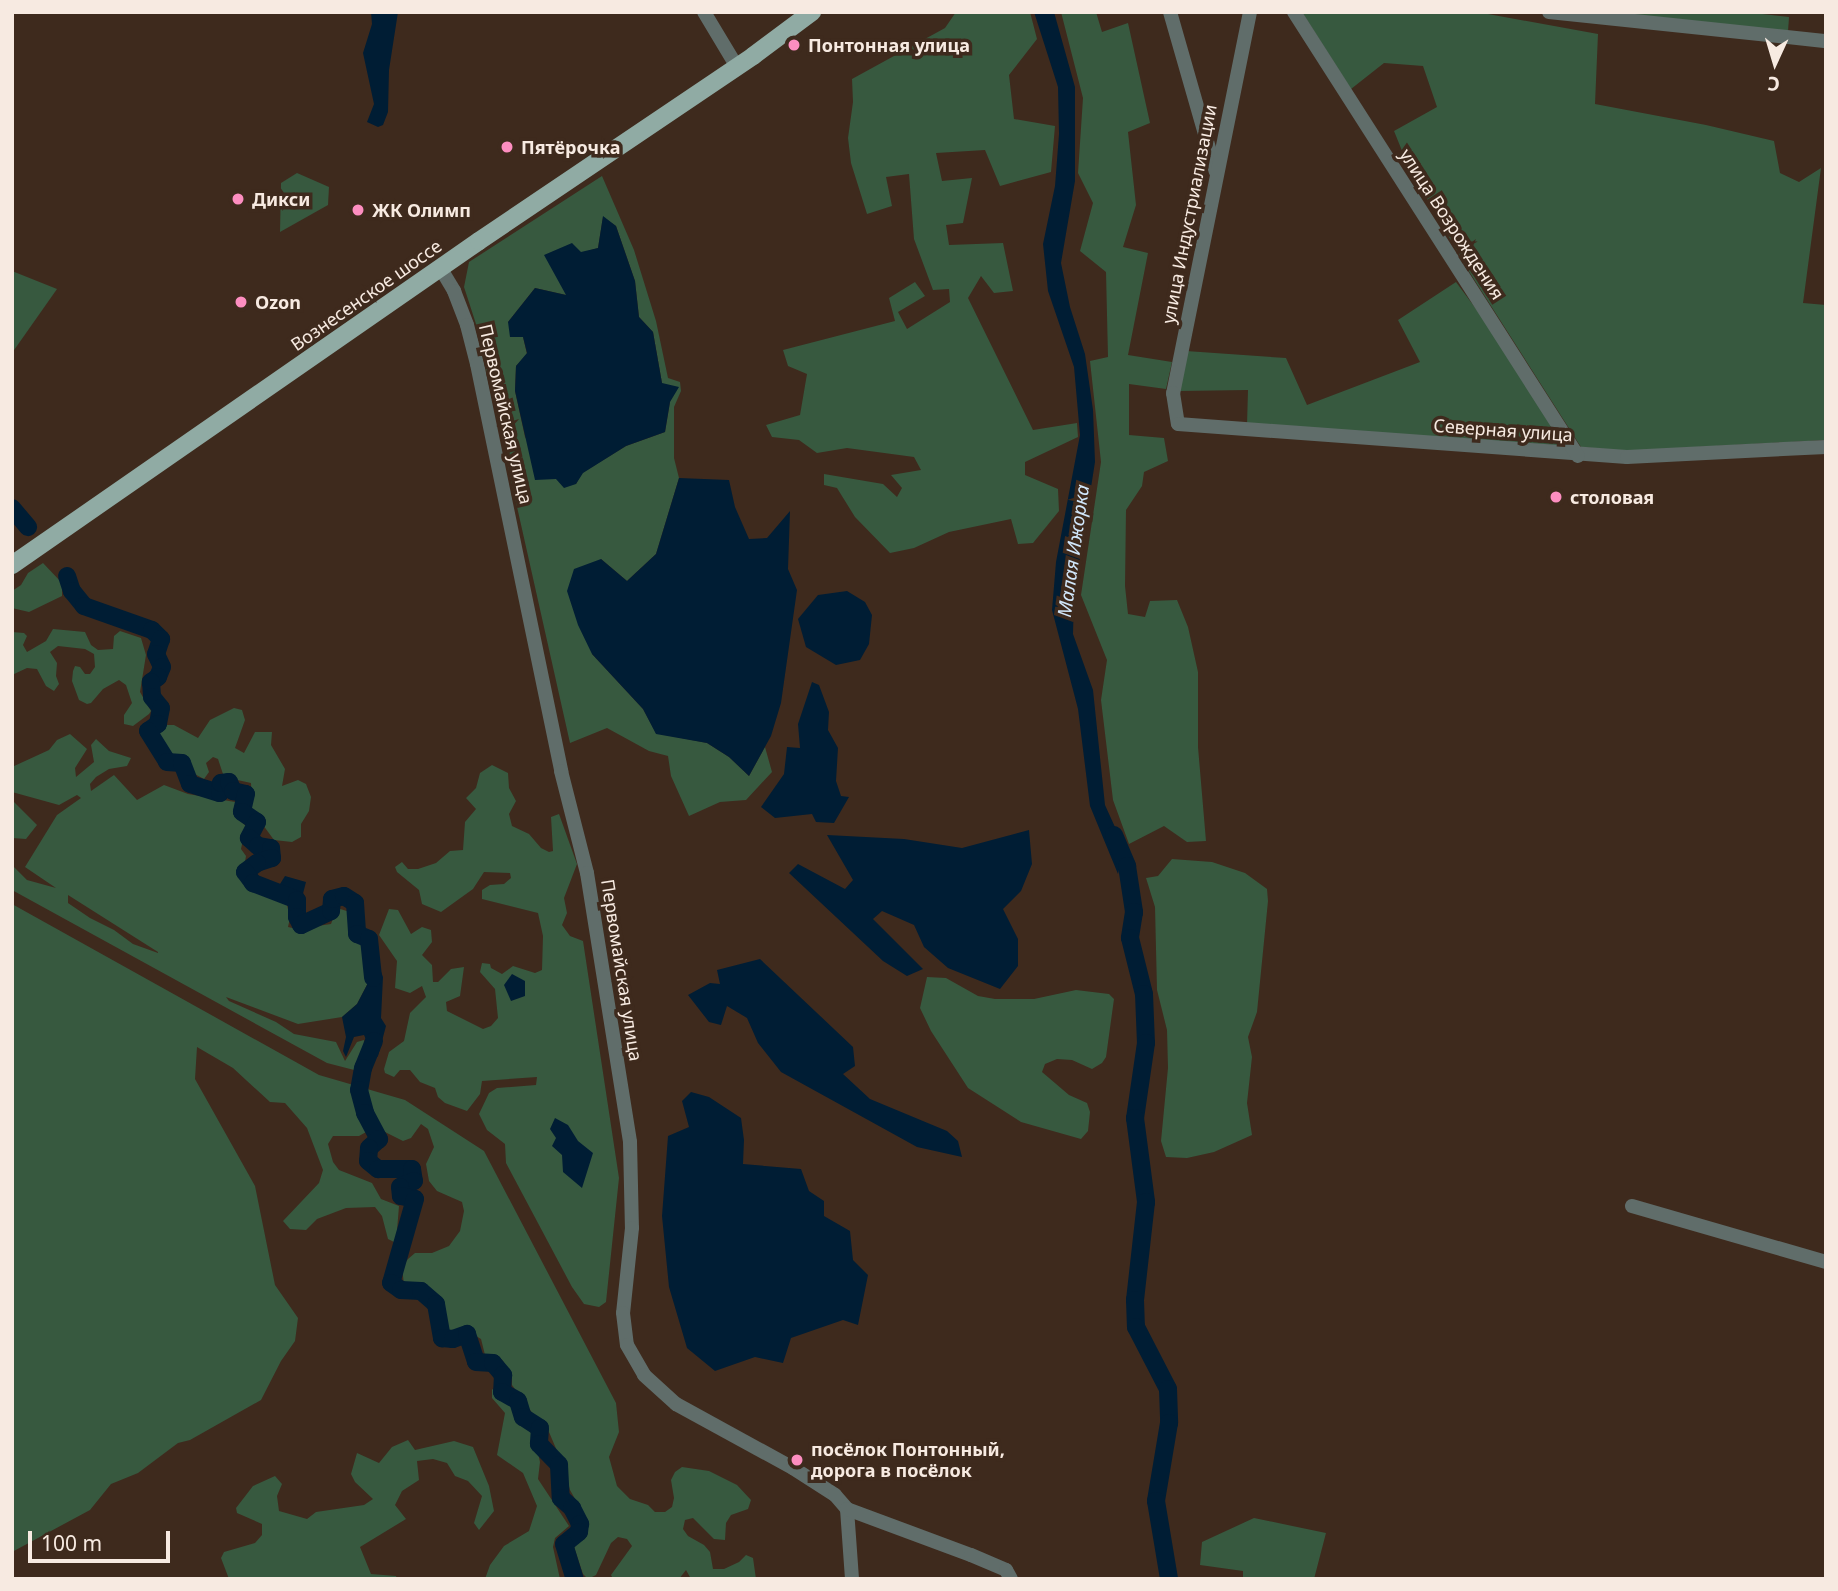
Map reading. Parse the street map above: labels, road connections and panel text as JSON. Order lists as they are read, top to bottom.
{
  "streets": {
    "main road": ["Вознесенское шоссе"],
    "street": [
      "улица Индустриализации",
      "улица Возрождения",
      "Первомайская улица",
      "Северная улица"
    ]
  },
  "crossings": [
    ["улица Индустриализации", "Северная улица"],
    ["улица Возрождения", "Северная улица"],
    ["Вознесенское шоссе", "Первомайская улица"]
  ],
  "water": ["Малая Ижорка"],
  "places": [
    "Понтонная улица",
    "Пятёрочка",
    "Дикси",
    "ЖК Олимп",
    "Ozon",
    "столовая",
    "посёлок Понтонный, дорога в посёлок"
  ],
  "scale_bar": "100 m",
  "north": "bottom"
}
